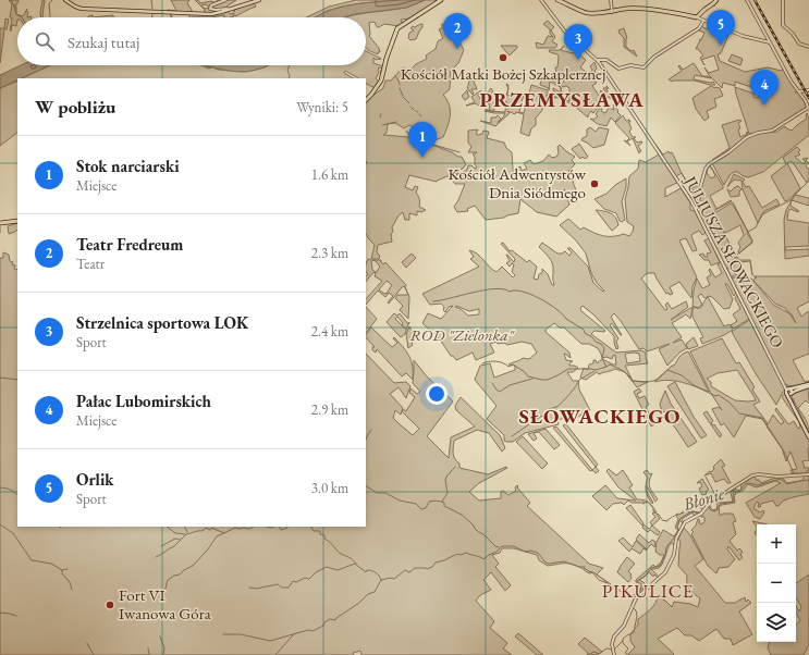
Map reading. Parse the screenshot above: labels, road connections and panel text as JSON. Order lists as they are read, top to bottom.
{
  "streets": {
    "main road": ["JULIUSZA SŁOWACKIEGO"]
  },
  "districts": ["PRZEMYSŁAWA", "SŁOWACKIEGO", "PIKULICE"],
  "water": ["Błonie"],
  "parks": ["ROD \"Zielonka\""],
  "places": ["Kościół Matki Bożej Szkaplerznej", "Kościół Adwentystów Dnia Siódmego", "Fort VI Iwanowa Góra"],
  "page": {
    "pins": [
      "5",
      "2",
      "3",
      "4",
      "1"
    ],
    "search": "Szukaj tutaj",
    "heading": ["W pobliżu", "Wyniki: 5"],
    "list": [
      {
        "mark": "1",
        "name": "Stok narciarski",
        "note": "Miejsce",
        "value": "1.6 km"
      },
      {
        "mark": "2",
        "name": "Teatr Fredreum",
        "note": "Teatr",
        "value": "2.3 km"
      },
      {
        "mark": "3",
        "name": "Strzelnica sportowa LOK",
        "note": "Sport",
        "value": "2.4 km"
      },
      {
        "mark": "4",
        "name": "Pałac Lubomirskich",
        "note": "Miejsce",
        "value": "2.9 km"
      },
      {
        "mark": "5",
        "name": "Orlik",
        "note": "Sport",
        "value": "3.0 km"
      }
    ],
    "map_buttons": ["+", "−"]
  }
}
